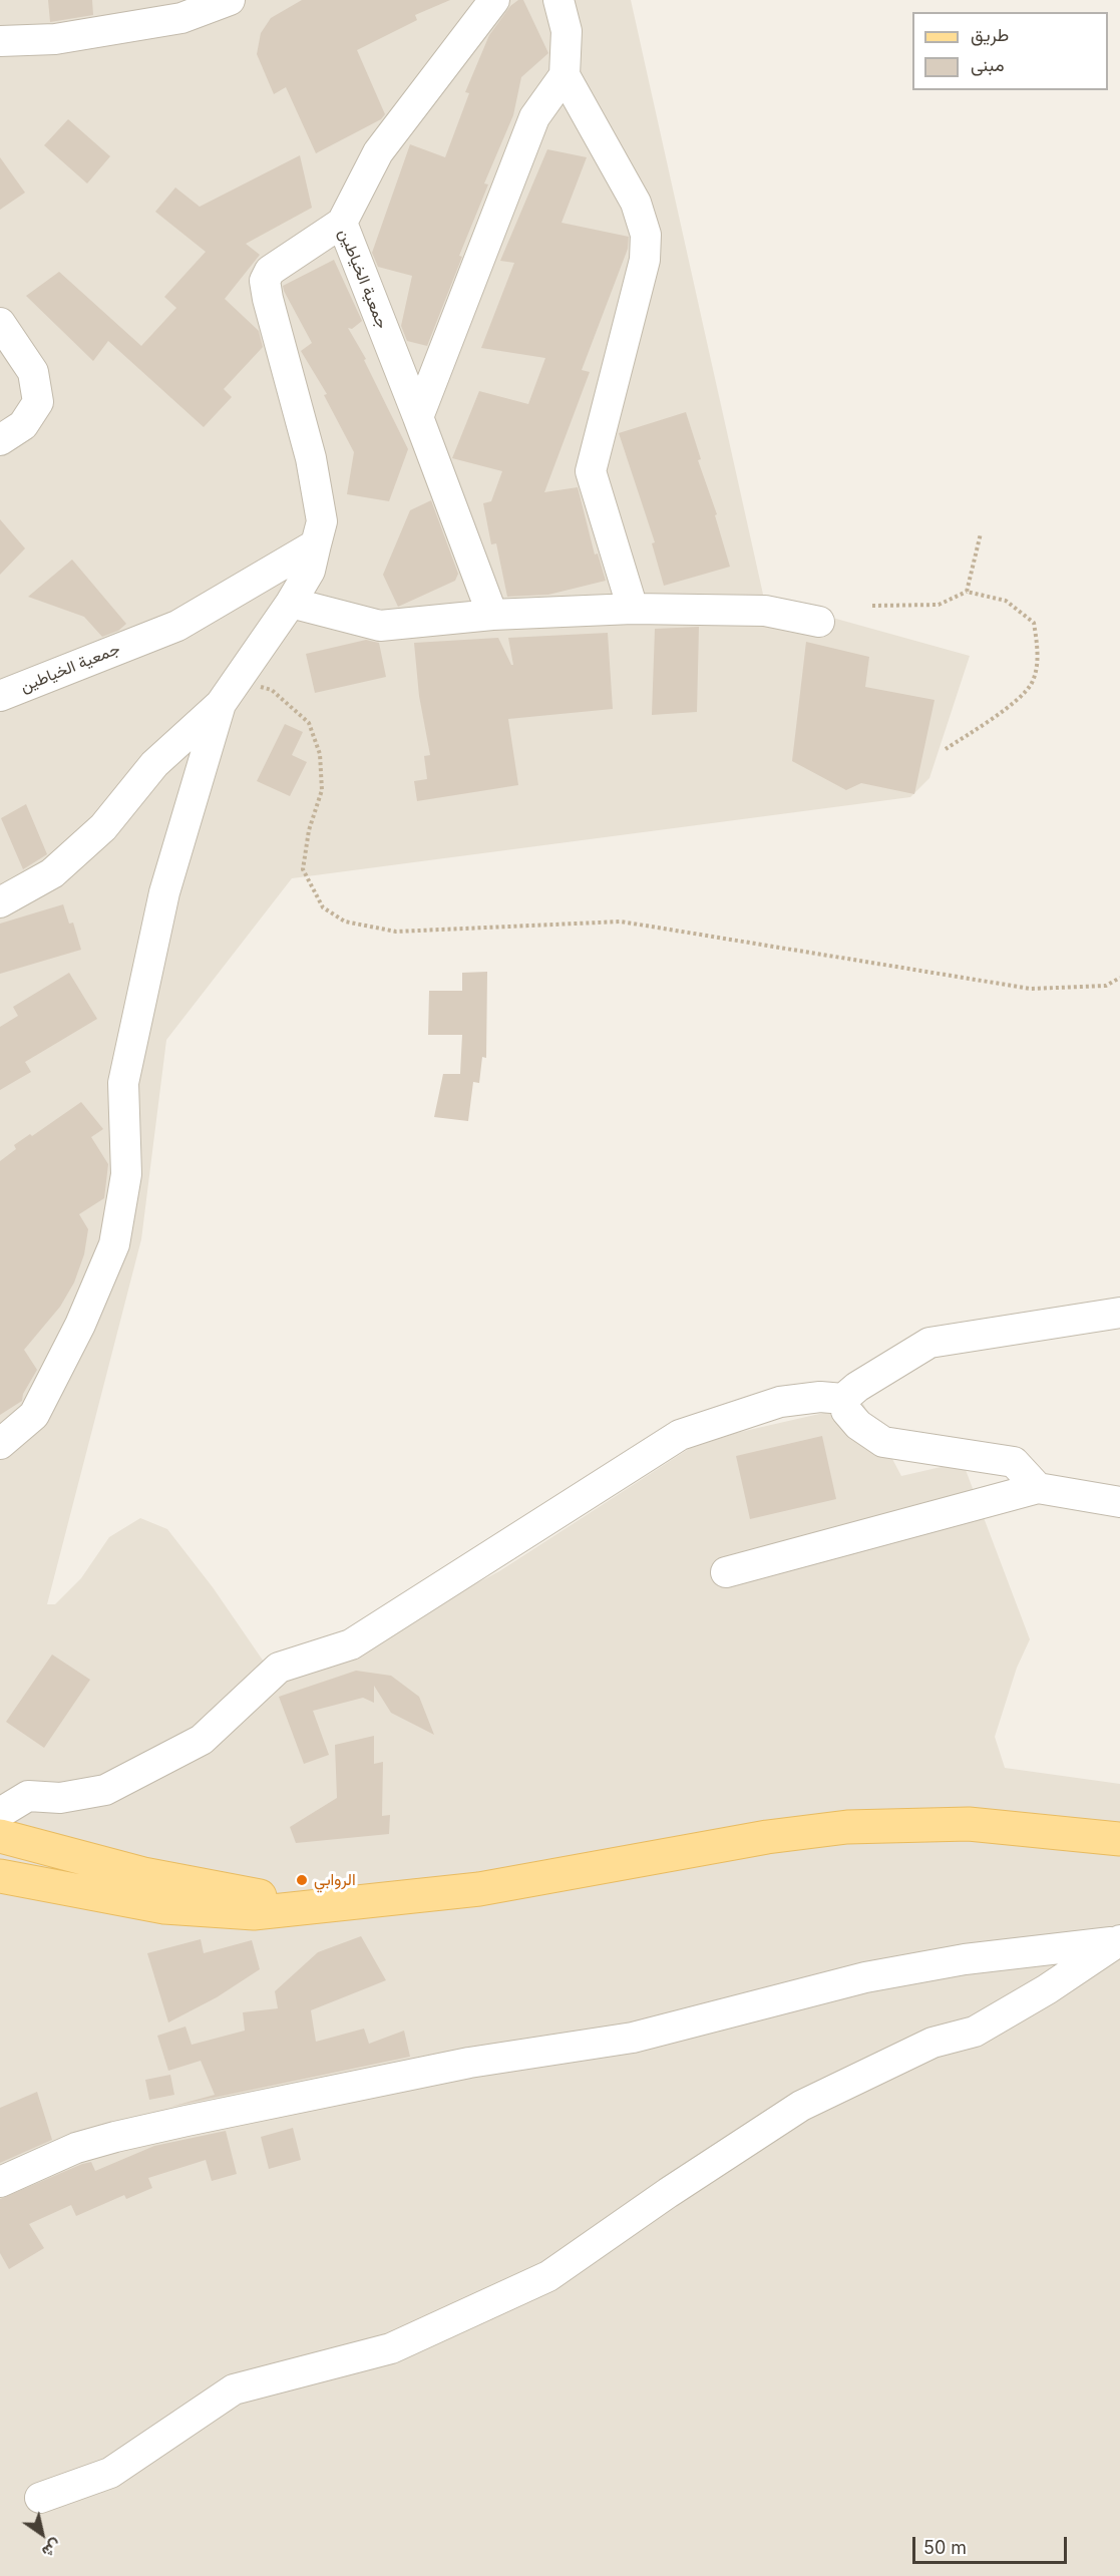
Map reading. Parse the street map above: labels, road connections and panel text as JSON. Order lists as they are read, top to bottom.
{
  "streets": {
    "street": ["جمعية الخياطين"]
  },
  "places": ["الروابي"],
  "legend": ["طريق", "مبنى"],
  "scale_bar": "50 m",
  "north": "bottom right"
}
